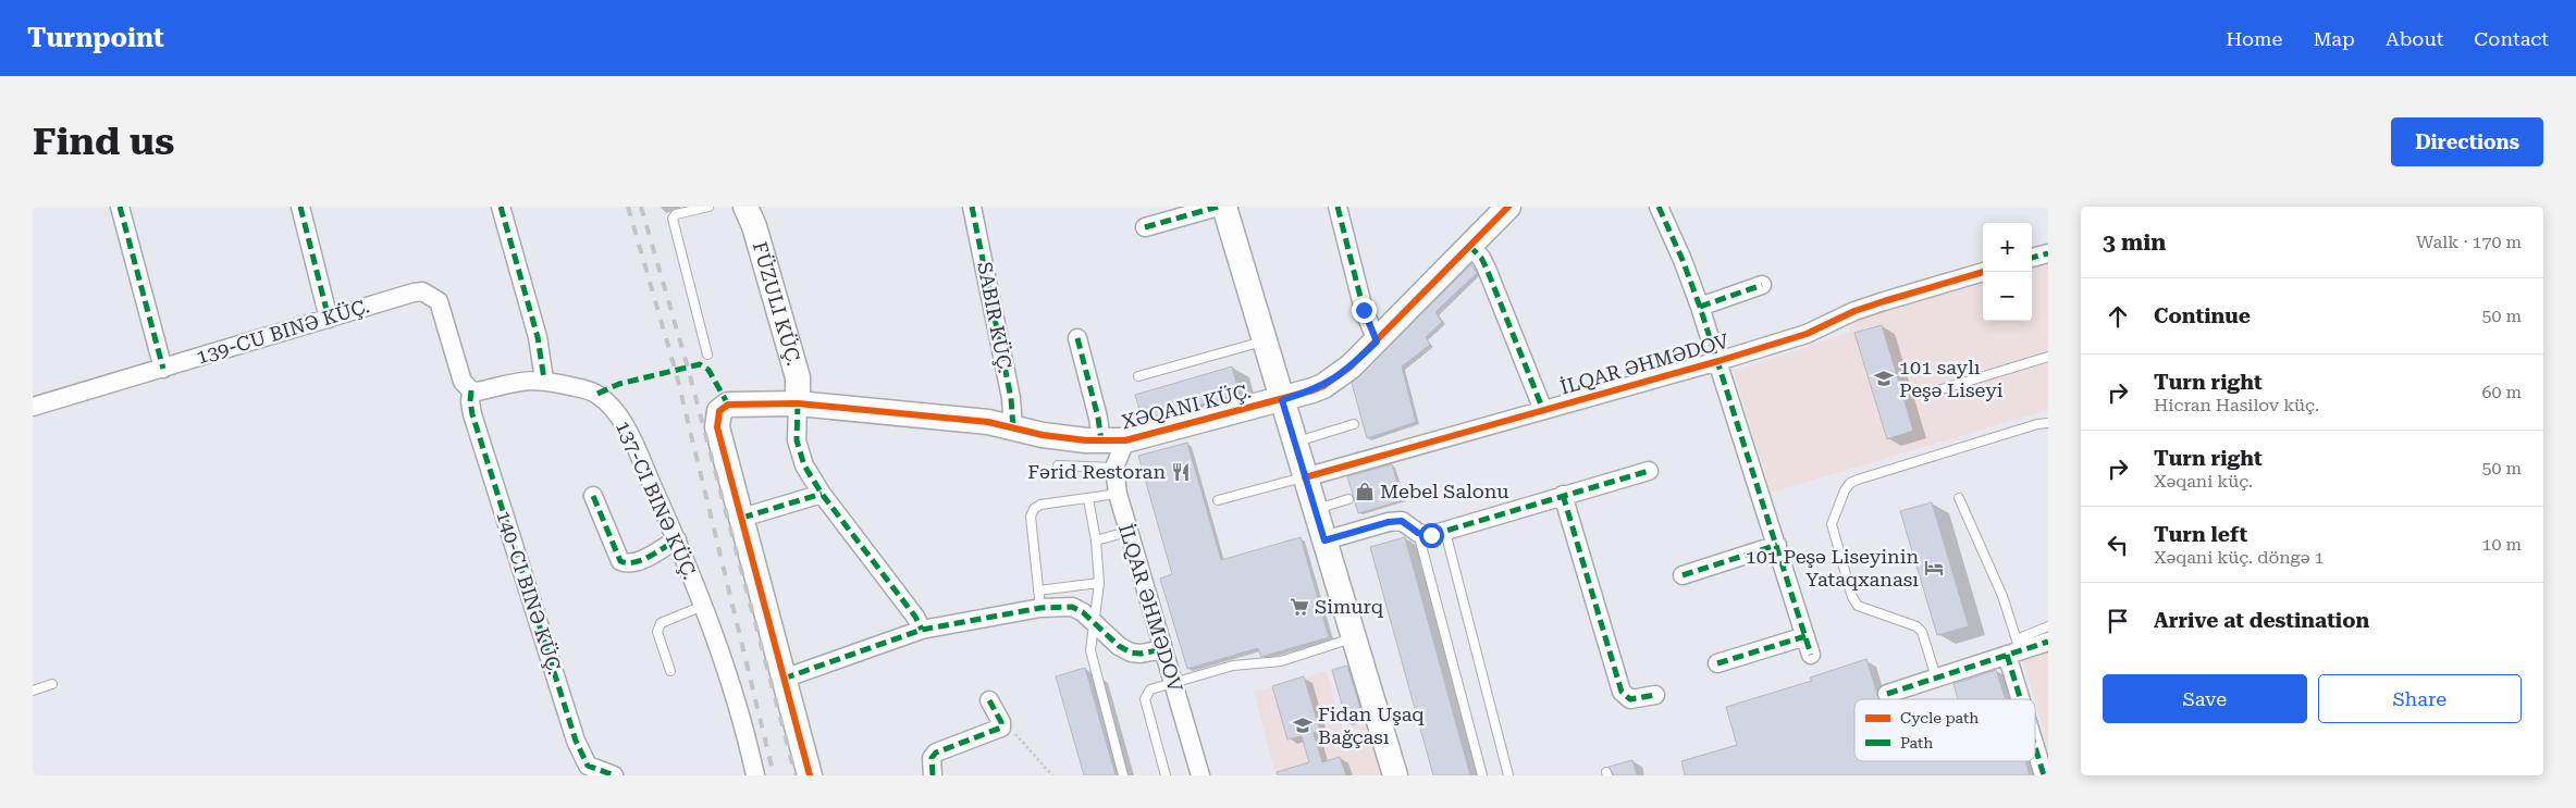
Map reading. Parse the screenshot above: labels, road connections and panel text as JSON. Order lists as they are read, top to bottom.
{
  "streets": {
    "street": [
      "FÜZULI KÜÇ.",
      "SABIR KÜÇ.",
      "139-CU BINƏ KÜÇ.",
      "İLQAR ƏHMƏDOV",
      "XƏQANI KÜÇ.",
      "137-CI BINƏ KÜÇ."
    ]
  },
  "crossings": [
    ["FÜZULI KÜÇ.", "XƏQANI KÜÇ."],
    ["SABIR KÜÇ.", "XƏQANI KÜÇ."],
    ["139-CU BINƏ KÜÇ.", "137-CI BINƏ KÜÇ."],
    ["İLQAR ƏHMƏDOV", "XƏQANI KÜÇ."]
  ],
  "places": {
    "school or university": ["101 saylı Peşə Liseyi", "Fidan Uşaq Bağçası"],
    "restaurant": ["Fərid Restoran"],
    "shop": ["Mebel Salonu"],
    "hotel": ["101 Peşə Liseyinin Yataqxanası"],
    "supermarket": ["Simurq"]
  },
  "legend": ["Cycle path", "Path"],
  "page": {
    "header": "Turnpoint",
    "nav": [
      "Home",
      "Map",
      "About",
      "Contact"
    ],
    "buttons": [
      "Directions",
      ["Save", "Share"]
    ],
    "title": "Find us",
    "heading": ["3 min", "Walk · 170 m"],
    "map_buttons": ["+", "−"],
    "list": [
      ["Continue", "50 m"],
      ["Turn right", "Hicran Hasilov küç.", "60 m"],
      ["Turn right", "Xəqani küç.", "50 m"],
      ["Turn left", "Xəqani küç. döngə 1", "10 m"],
      "Arrive at destination"
    ]
  }
}
